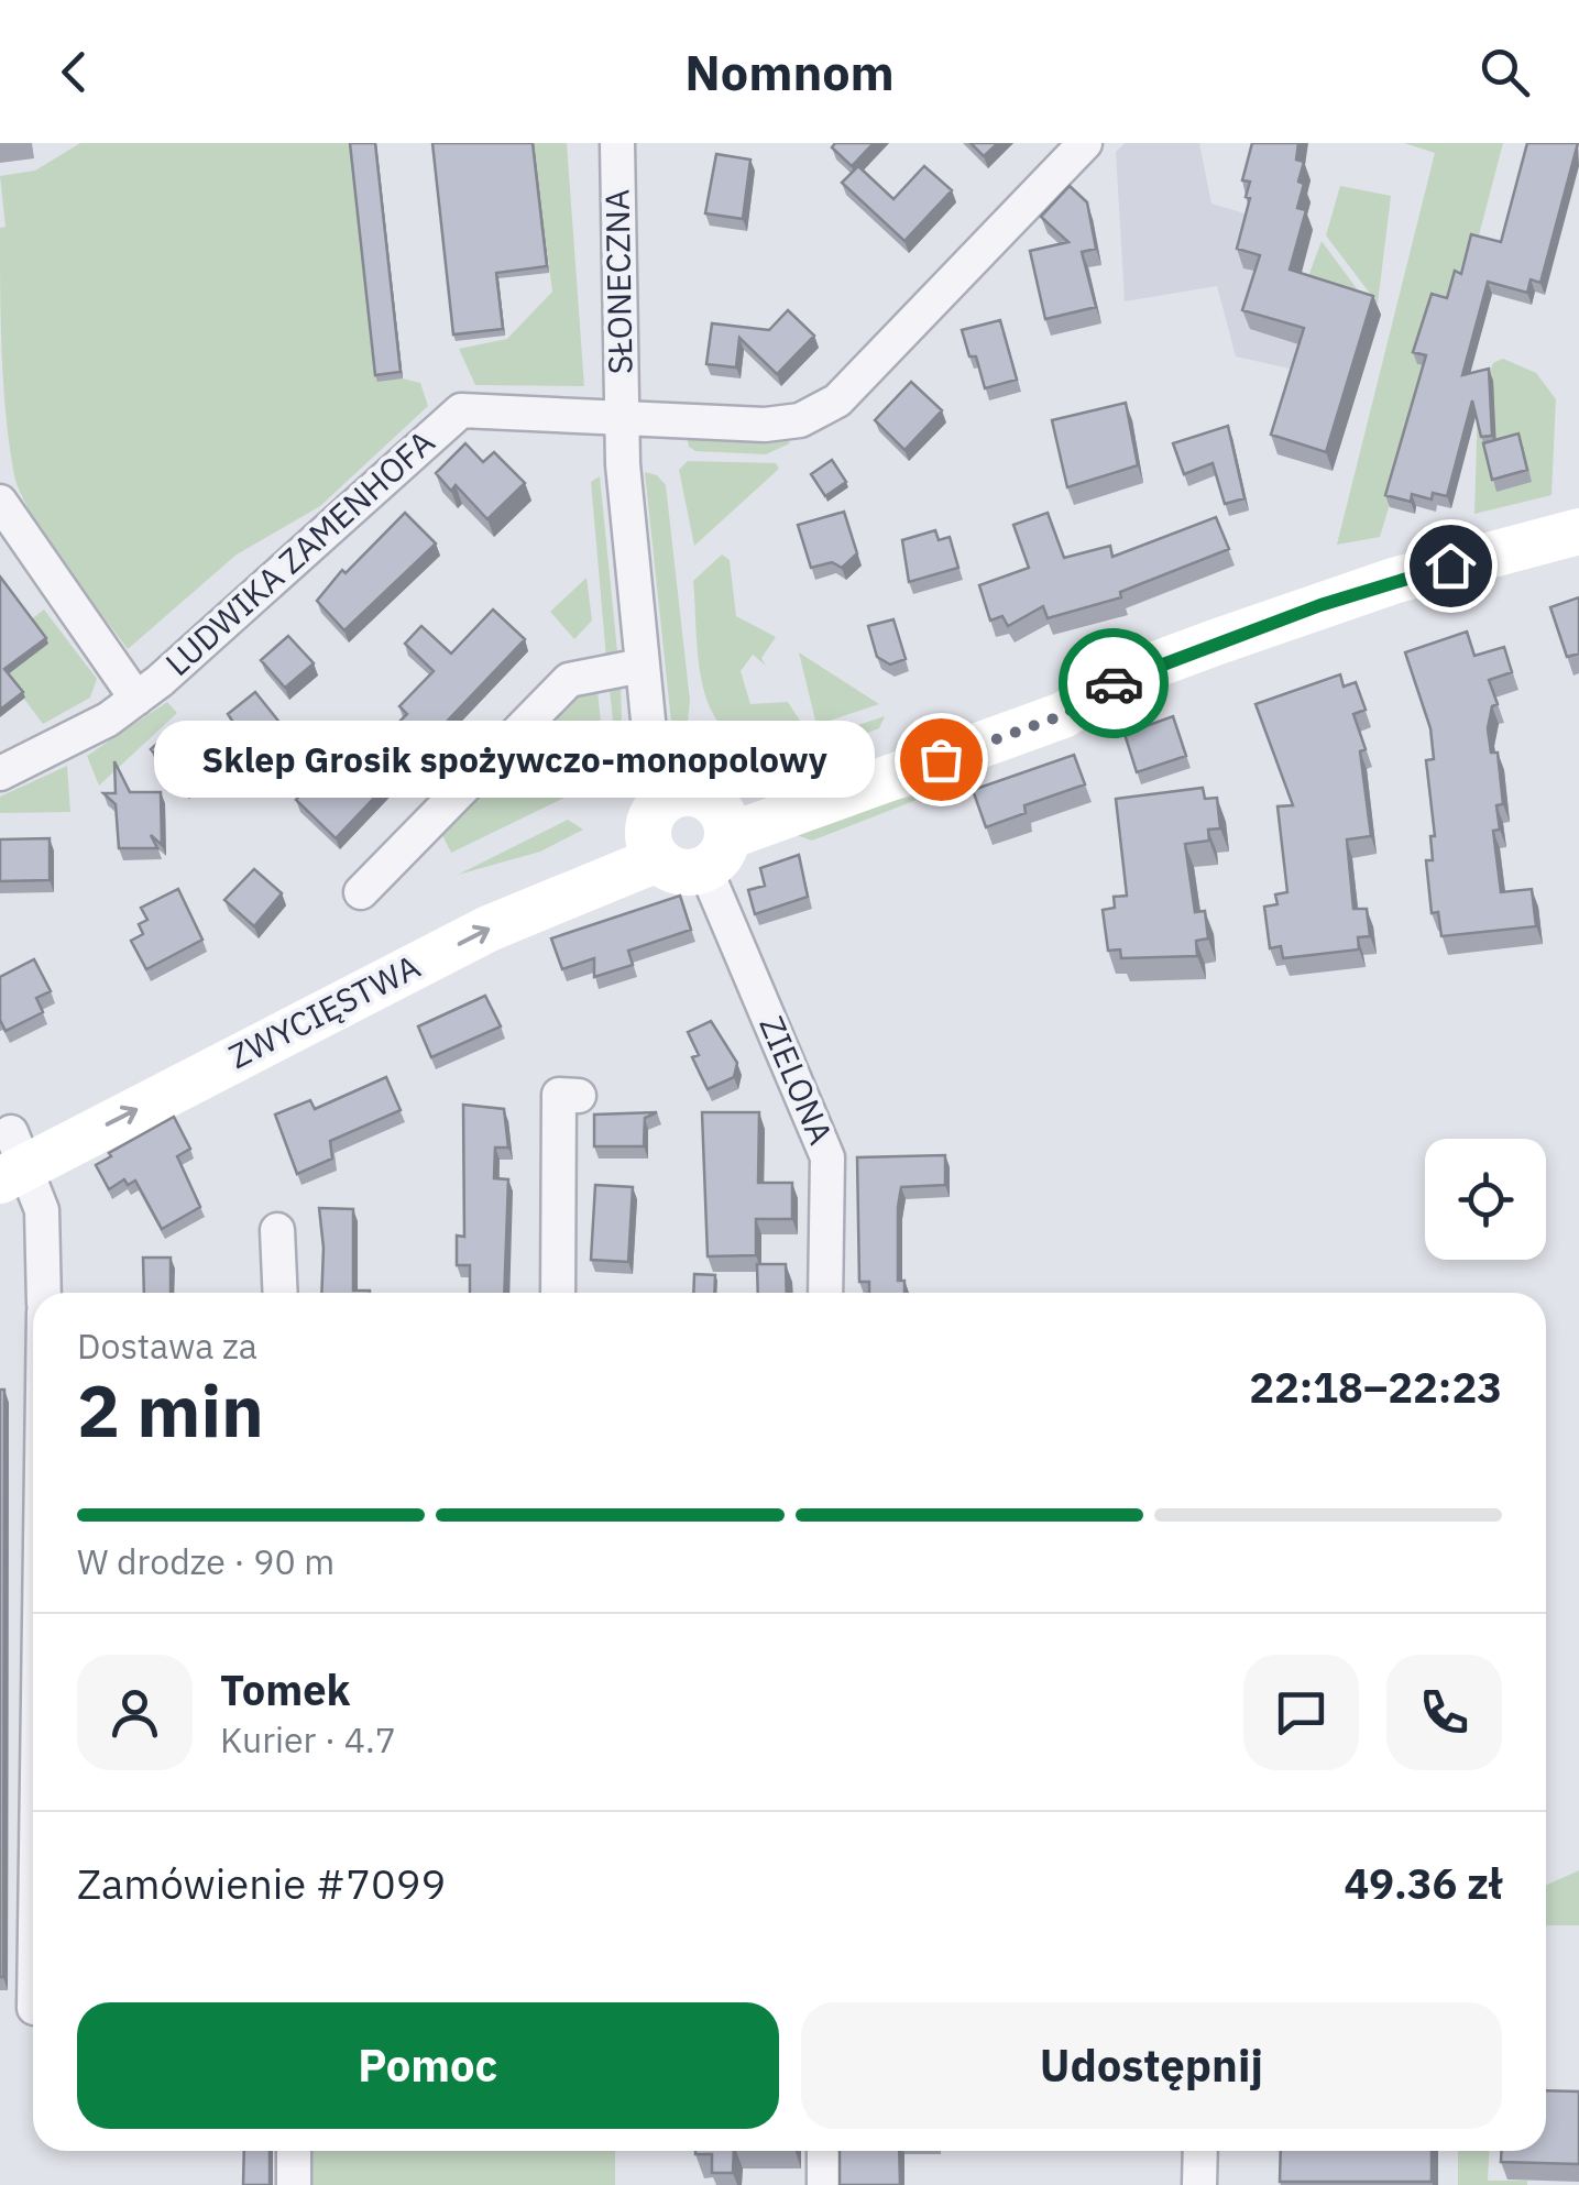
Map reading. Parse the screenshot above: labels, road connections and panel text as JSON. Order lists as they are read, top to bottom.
{
  "streets": {
    "main road": ["ZWYCIĘSTWA"],
    "street": ["SŁONECZNA", "LUDWIKA ZAMENHOFA", "ZIELONA"]
  },
  "crossings": [
    ["SŁONECZNA", "LUDWIKA ZAMENHOFA"],
    ["SŁONECZNA", "ZWYCIĘSTWA"],
    ["SŁONECZNA", "ZIELONA"],
    ["ZWYCIĘSTWA", "ZIELONA"]
  ],
  "one_way": ["ZWYCIĘSTWA"],
  "places": ["Sklep Grosik spożywczo-monopolowy"],
  "page": {
    "header": "Nomnom",
    "bubble": "Sklep Grosik spożywczo-monopolowy",
    "heading": ["2 min", "Dostawa za", "22:18–22:23"],
    "panel": [
      "Tomek",
      "Kurier · 4.7",
      "Zamówienie #7099",
      "49.36 zł"
    ],
    "bar": "W drodze · 90 m",
    "buttons": ["Pomoc", "Udostępnij"]
  }
}
